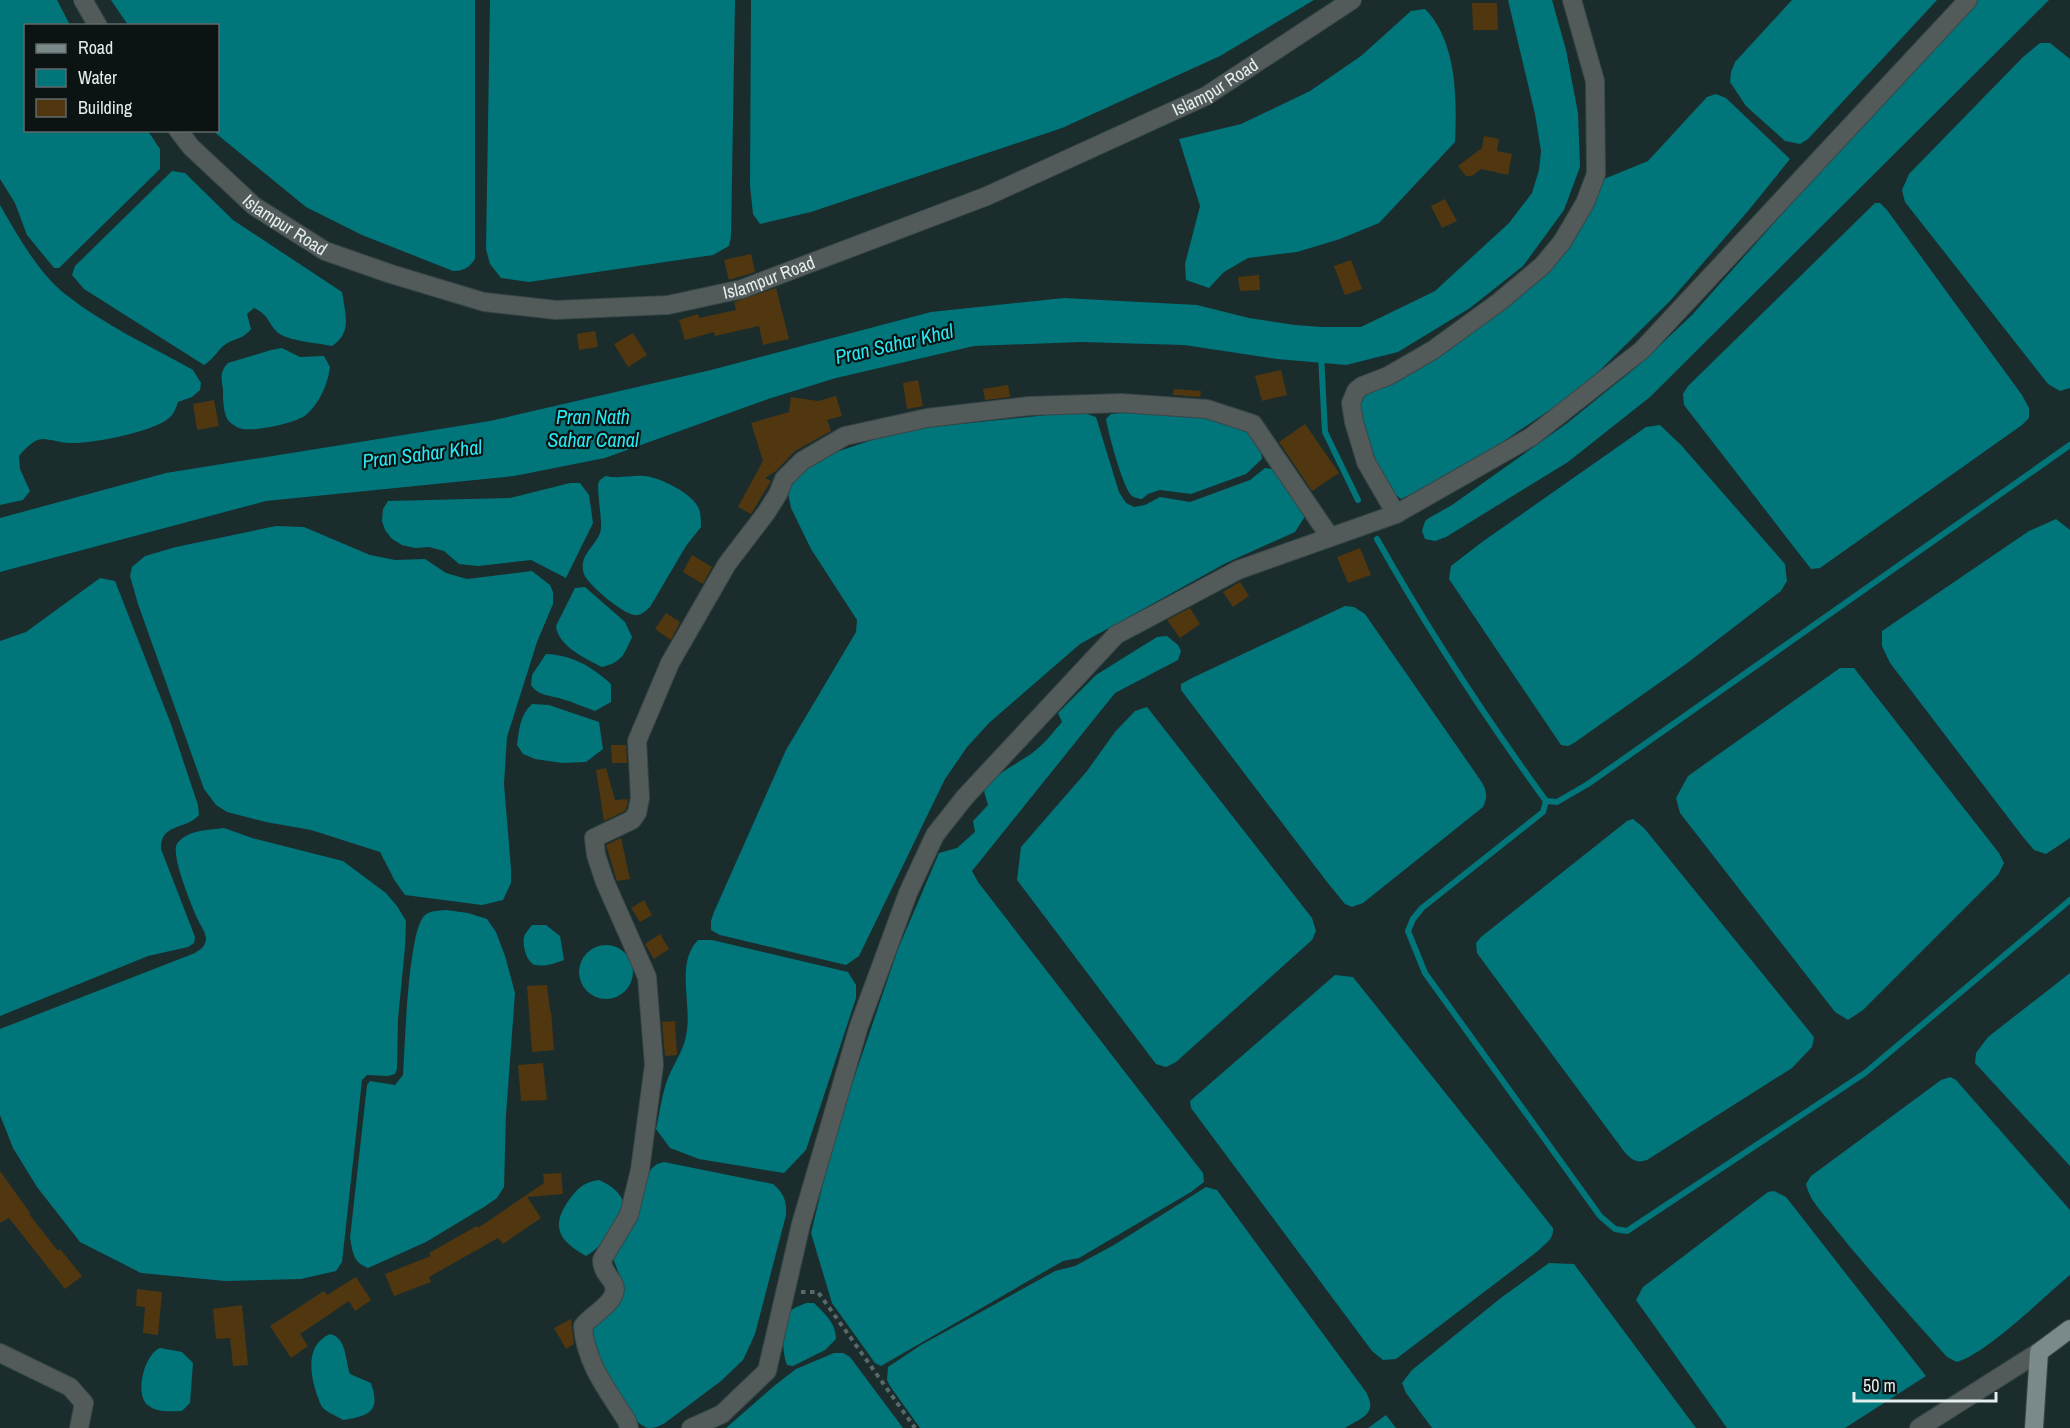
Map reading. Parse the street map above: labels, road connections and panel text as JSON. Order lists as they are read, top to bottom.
{
  "streets": {
    "street": ["Islampur Road"]
  },
  "water": ["Pran Sahar Khal", "Pran Nath Sahar Canal"],
  "legend": ["Road", "Water", "Building"],
  "scale_bar": "50 m"
}
